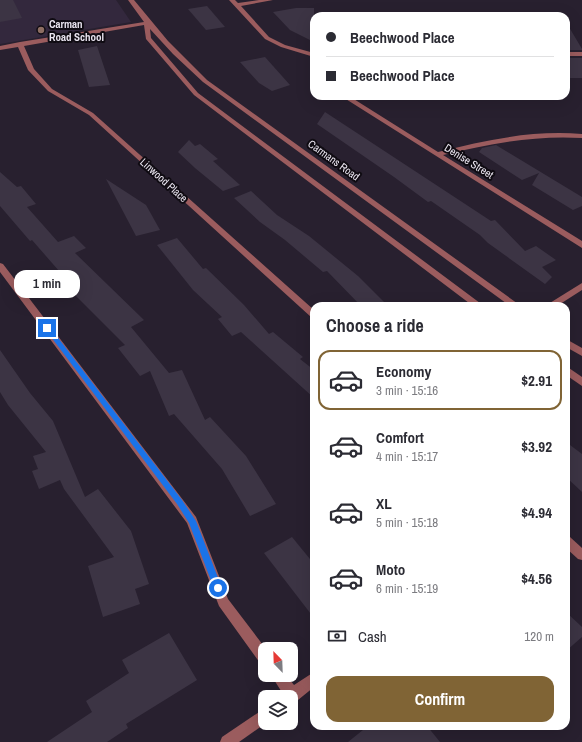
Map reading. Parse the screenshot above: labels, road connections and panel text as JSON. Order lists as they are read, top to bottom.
{
  "streets": {
    "street": ["Carmans Road", "Denise Street", "Linwood Place"]
  },
  "places": ["Carman Road School"],
  "north": "top left",
  "page": {
    "banner": ["Beechwood Place", "Beechwood Place"],
    "bubble": "1 min",
    "heading": "Choose a ride",
    "list": [
      {
        "name": "Economy",
        "note": "3 min · 15:16",
        "value": "$2.91"
      },
      {
        "name": "Comfort",
        "note": "4 min · 15:17",
        "value": "$3.92"
      },
      {
        "name": "XL",
        "note": "5 min · 15:18",
        "value": "$4.94"
      },
      {
        "name": "Moto",
        "note": "6 min · 15:19",
        "value": "$4.56"
      }
    ],
    "pay": ["Cash", "120 m"],
    "buttons": "Confirm"
  }
}
